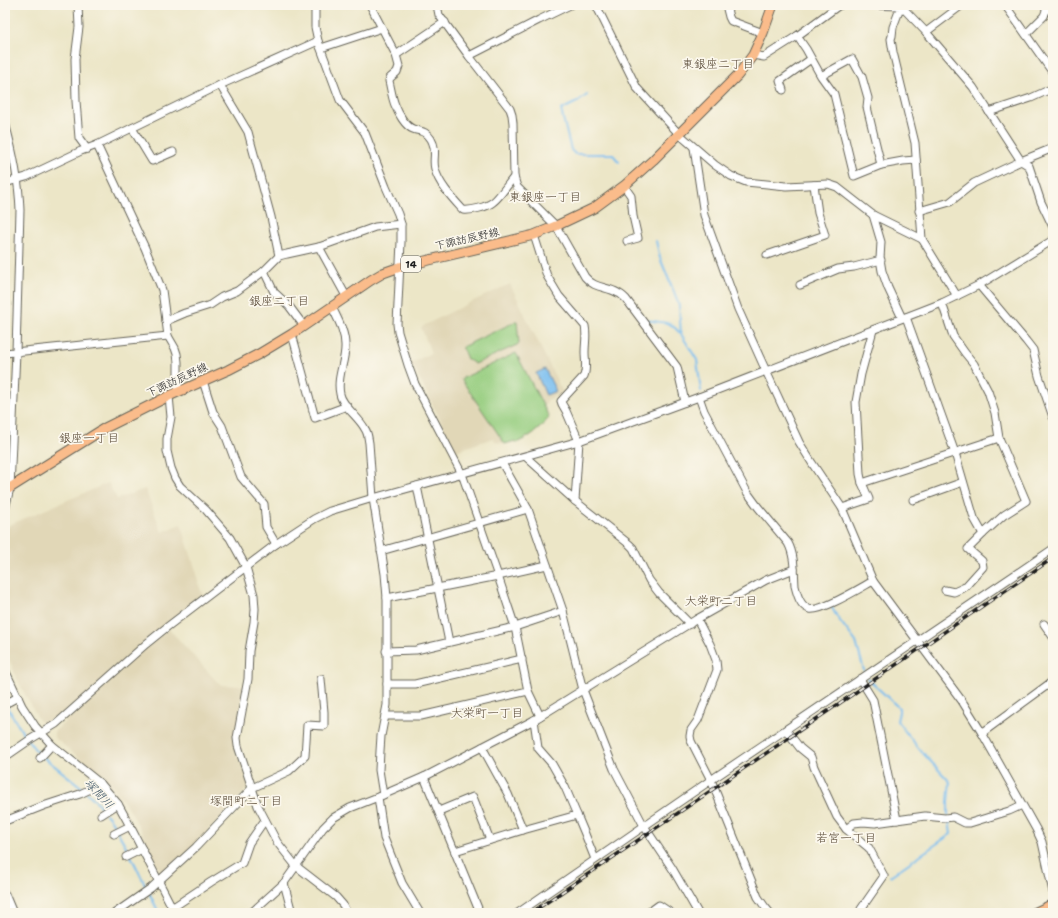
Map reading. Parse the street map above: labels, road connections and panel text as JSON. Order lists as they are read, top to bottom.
{
  "streets": {
    "main road": ["下諏訪辰野線", "14"]
  },
  "districts": [
    "東銀座二丁目",
    "東銀座一丁目",
    "銀座二丁目",
    "銀座一丁目",
    "大栄町二丁目",
    "大栄町一丁目",
    "塚間町二丁目",
    "若宮一丁目"
  ],
  "water": ["塚間川"]
}
